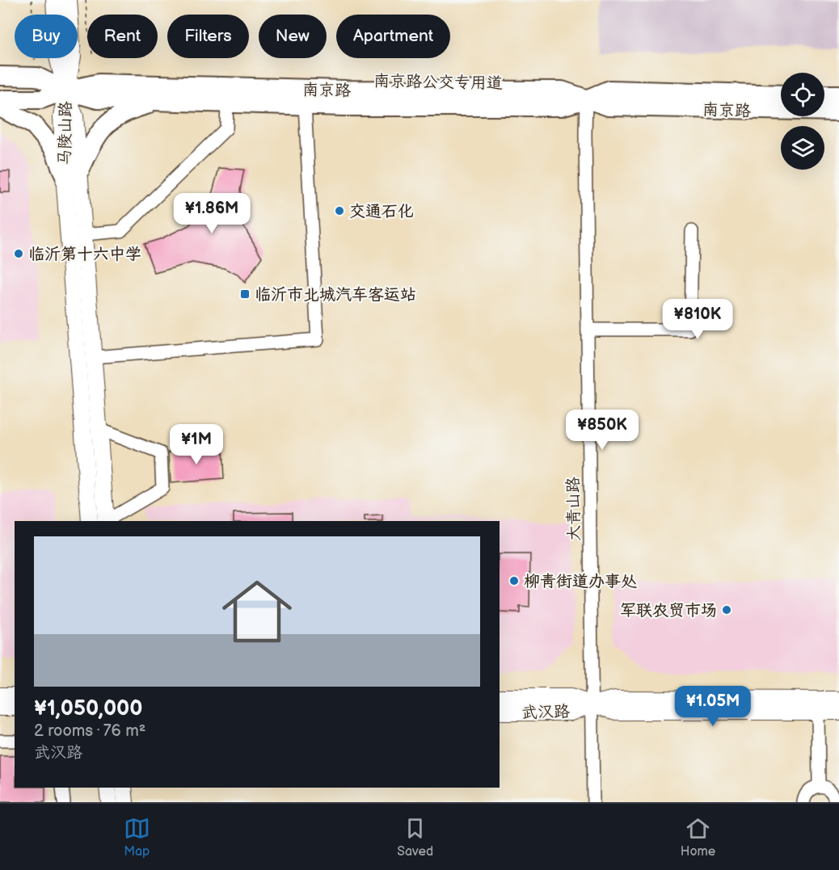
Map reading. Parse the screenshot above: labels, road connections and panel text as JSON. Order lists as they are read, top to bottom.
{
  "streets": {
    "highway": ["南京路"],
    "main road": ["马陵山路", "武汉路"],
    "street": ["大青山路"]
  },
  "crossings": [
    ["南京路", "马陵山路"],
    ["南京路", "大青山路"],
    ["大青山路", "武汉路"]
  ],
  "places": {
    "other": [
      "交通石化",
      "临沂第十六中学",
      "柳青街道办事处",
      "军联农贸市场"
    ],
    "transit": ["临沂市北城汽车客运站"]
  },
  "page": {
    "chip": [
      "Buy",
      "Rent",
      "Filters",
      "New",
      "Apartment"
    ],
    "price": [
      "¥1.86M",
      "¥810K",
      "¥850K",
      "¥1M",
      "¥1.05M"
    ],
    "list": [
      {
        "name": "¥1,050,000",
        "note": "2 rooms · 76 m² · 武汉路"
      }
    ],
    "tabs": ["Map", "Saved", "Home"]
  }
}
